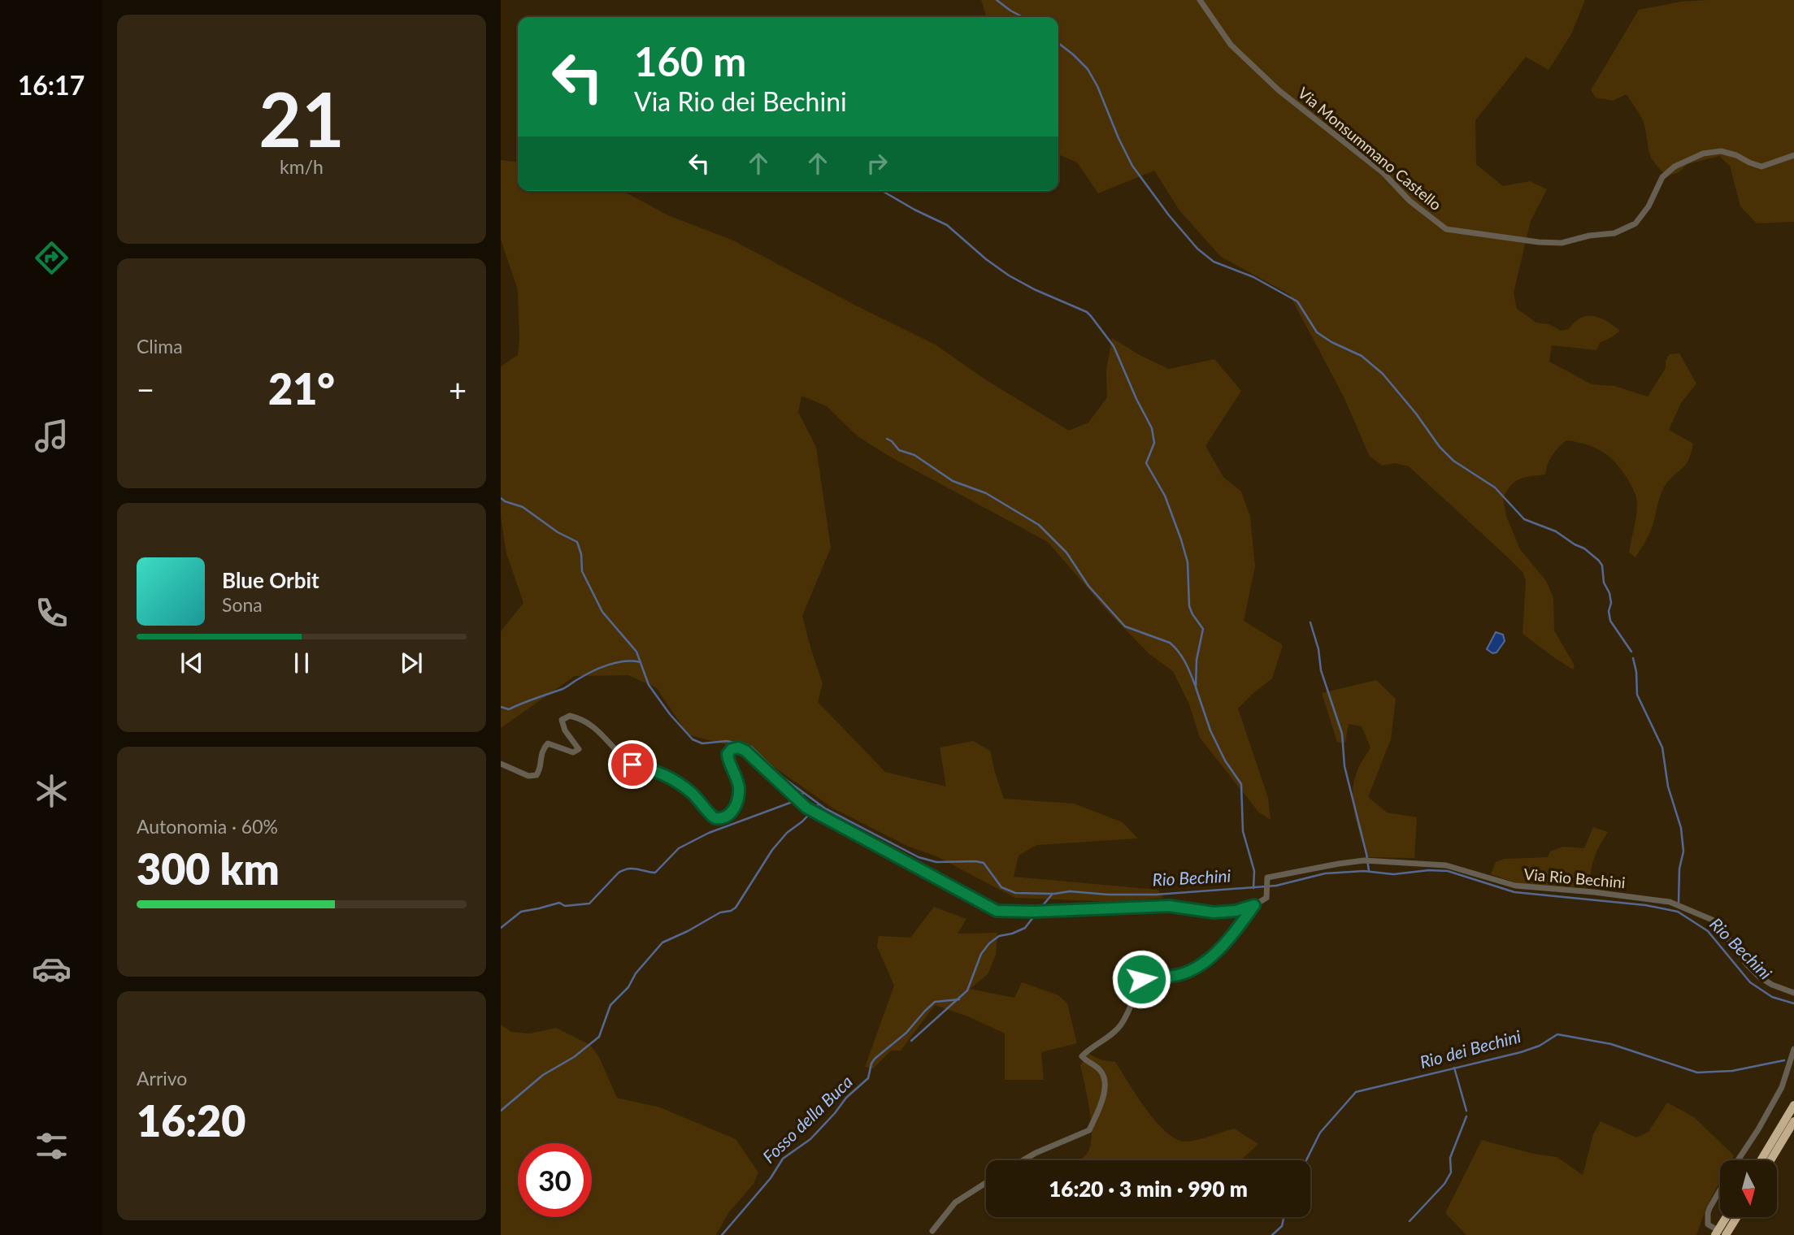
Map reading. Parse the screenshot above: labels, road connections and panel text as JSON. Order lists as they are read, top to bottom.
{
  "streets": {
    "street": ["Via Monsummano Castello", "Via Rio Bechini"]
  },
  "water": ["Rio Bechini", "Rio dei Bechini", "Fosso della Buca"],
  "north": "bottom",
  "page": {
    "tabs": "16:17",
    "tile": [
      ["21", "km/h"],
      "Clima",
      ["Autonomia · 60%", "300 km"],
      ["Arrivo", "16:20"]
    ],
    "turn": ["160 m", "Via Rio dei Bechini"],
    "heat": ["−", "21°", "+"],
    "song": ["Blue Orbit", "Sona"],
    "limit": "30",
    "trip": "16:20 · 3 min · 990 m"
  }
}
